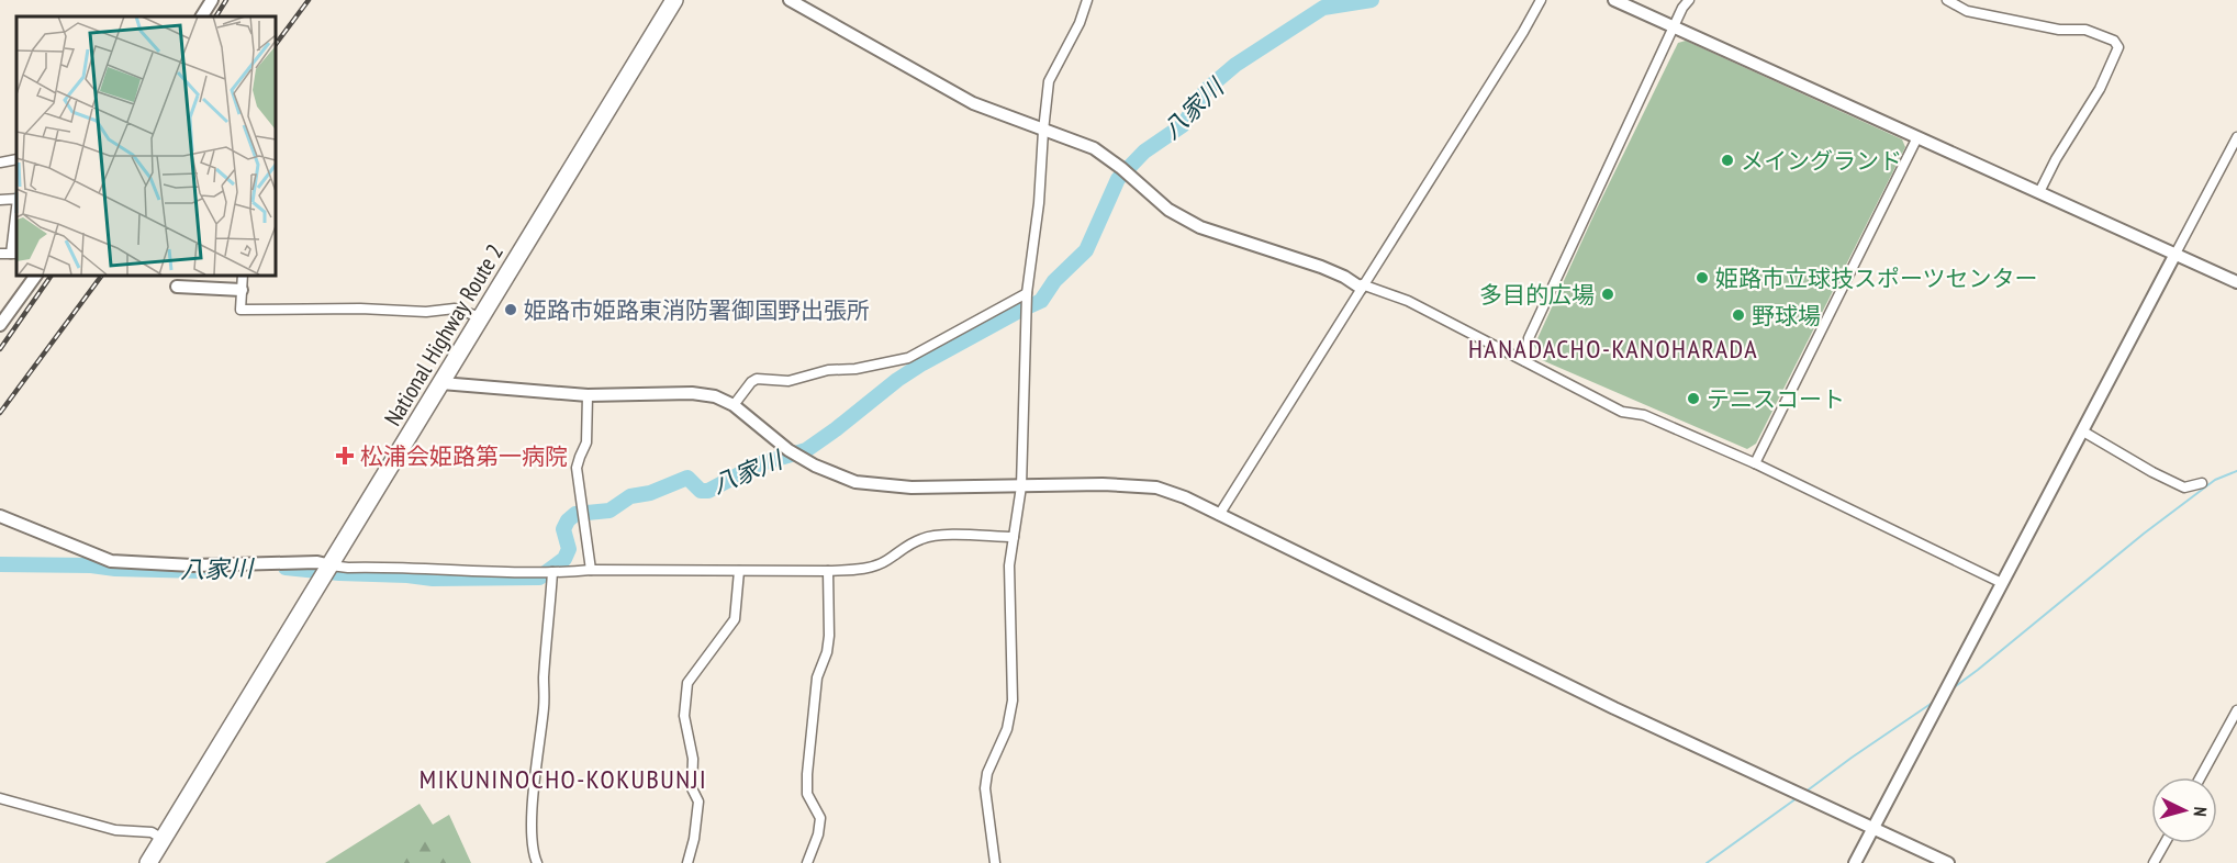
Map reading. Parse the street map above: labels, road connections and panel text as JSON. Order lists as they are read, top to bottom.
{
  "streets": {
    "highway": ["National Highway Route 2"]
  },
  "districts": ["HANADACHO-KANOHARADA", "MIKUNINOCHO-KOKUBUNJI"],
  "water": ["八家川"],
  "places": {
    "other": [
      "メイングランド",
      "姫路市立球技スポーツセンター",
      "多目的広場",
      "姫路市姫路東消防署御国野出張所",
      "野球場",
      "テニスコート"
    ],
    "health": ["松浦会姫路第一病院"]
  },
  "north": "right"
}
